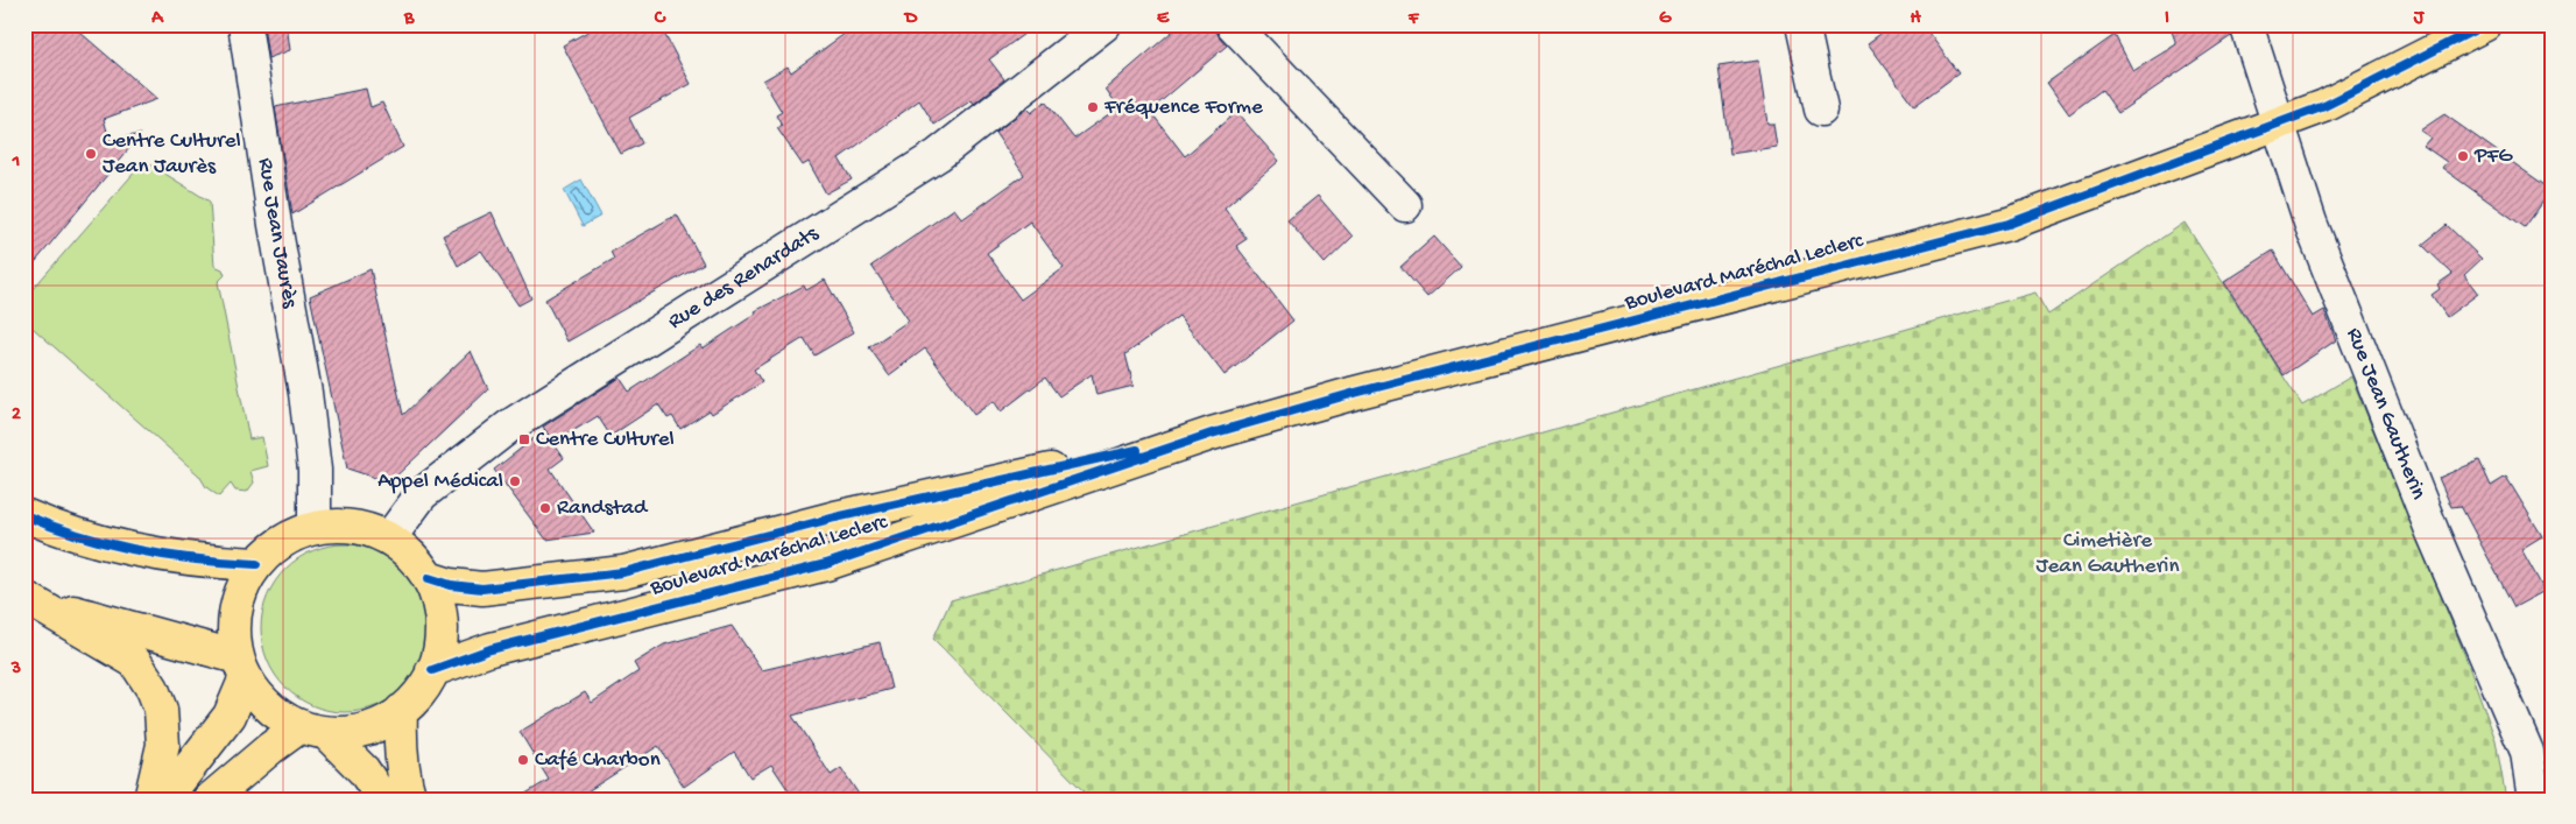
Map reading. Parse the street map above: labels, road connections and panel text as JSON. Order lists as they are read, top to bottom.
{
  "streets": {
    "main road": ["Boulevard Maréchal Leclerc"],
    "street": ["Rue Jean Jaurès", "Rue des Renardats", "Rue Jean Gautherin"]
  },
  "crossings": [
    ["Rue Jean Jaurès", "Boulevard Maréchal Leclerc"],
    ["Rue Jean Jaurès", "Rue des Renardats"],
    ["Boulevard Maréchal Leclerc", "Rue des Renardats"],
    ["Boulevard Maréchal Leclerc", "Rue Jean Gautherin"]
  ],
  "parks": ["Cimetière Jean Gautherin"],
  "places": {
    "other": [
      "Fréquence Forme",
      "Centre Culturel Jean Jaurès",
      "PFG",
      "Appel Médical",
      "Randstad",
      "Café Charbon"
    ],
    "transit": ["Centre Culturel"]
  },
  "grid": {
    "columns": [
      "A",
      "B",
      "C",
      "D",
      "E",
      "F",
      "G",
      "H",
      "I",
      "J"
    ],
    "rows": ["1", "2", "3"]
  }
}
